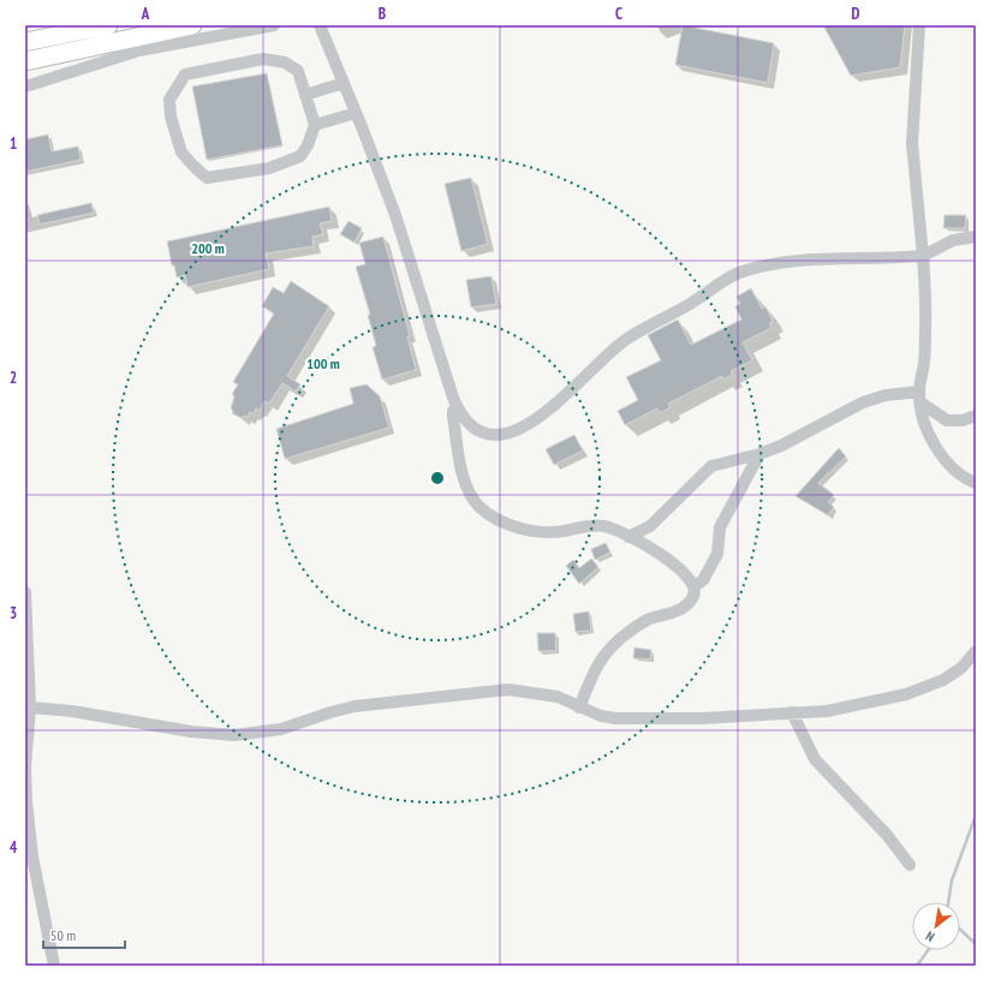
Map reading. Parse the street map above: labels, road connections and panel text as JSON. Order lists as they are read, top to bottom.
{
  "scale_bar": "50 m",
  "north": "bottom left",
  "grid": {
    "columns": [
      "A",
      "B",
      "C",
      "D"
    ],
    "rows": [
      "1",
      "2",
      "3",
      "4"
    ]
  },
  "rings": ["200 m", "100 m"]
}
